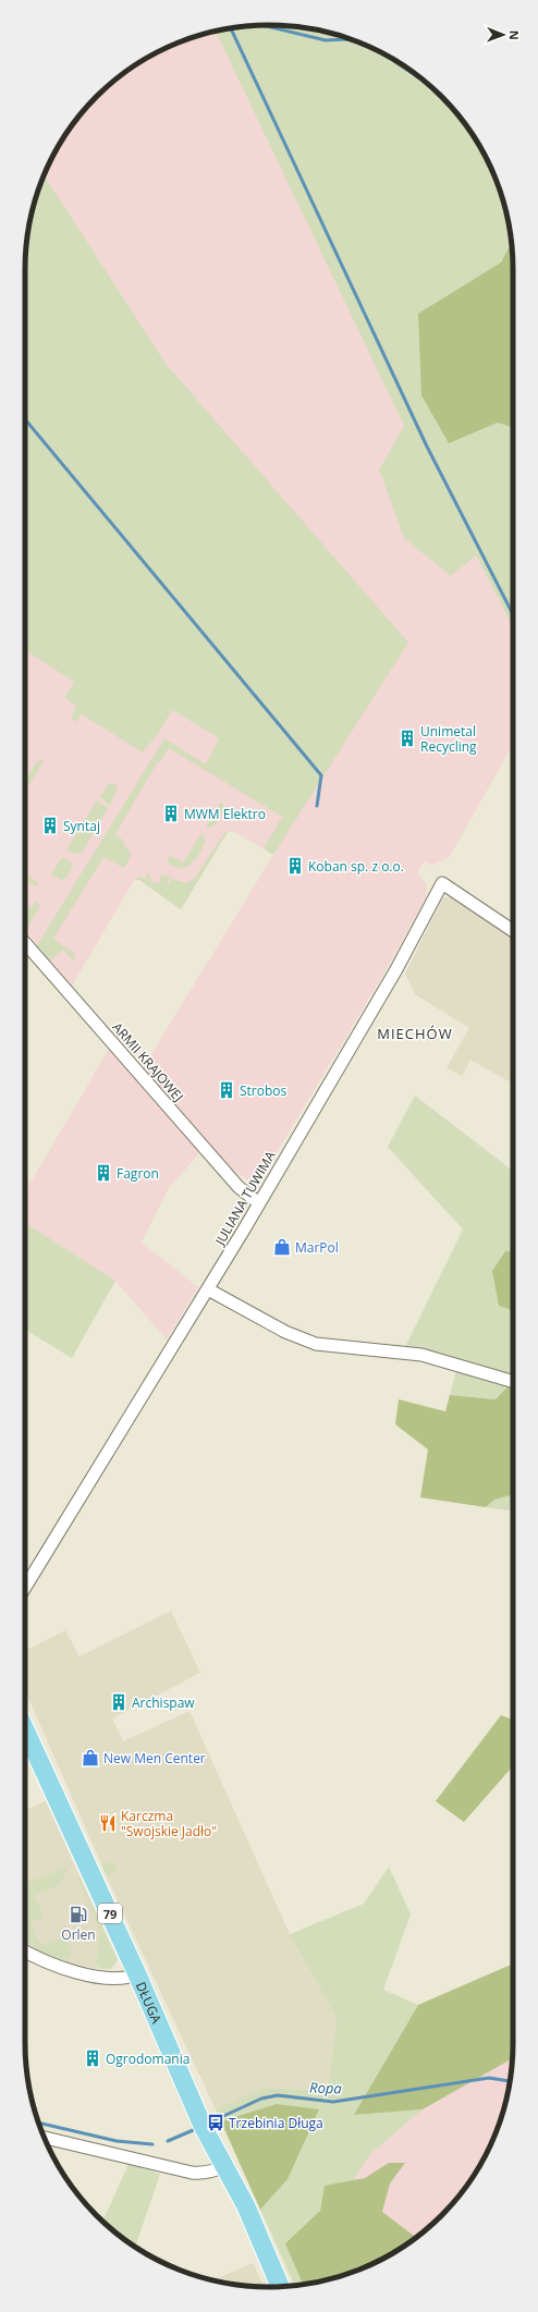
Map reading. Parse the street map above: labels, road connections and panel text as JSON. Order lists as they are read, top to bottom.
{
  "streets": {
    "main road": ["79", "DŁUGA"],
    "street": ["ARMII KRAJOWEJ", "JULIANA TUWIMA"]
  },
  "crossings": [
    ["ARMII KRAJOWEJ", "JULIANA TUWIMA"]
  ],
  "districts": ["MIECHÓW"],
  "water": ["Ropa"],
  "places": {
    "building": [
      "Unimetal Recycling",
      "MWM Elektro",
      "Syntaj",
      "Koban sp. z o.o.",
      "Strobos",
      "Fagron",
      "Archispaw",
      "Ogrodomania"
    ],
    "shop": ["MarPol", "New Men Center"],
    "restaurant": ["Karczma \"Swojskie Jadło\""],
    "fuel station": ["Orlen"],
    "bus stop": ["Trzebinia Długa"]
  },
  "north": "right"
}
